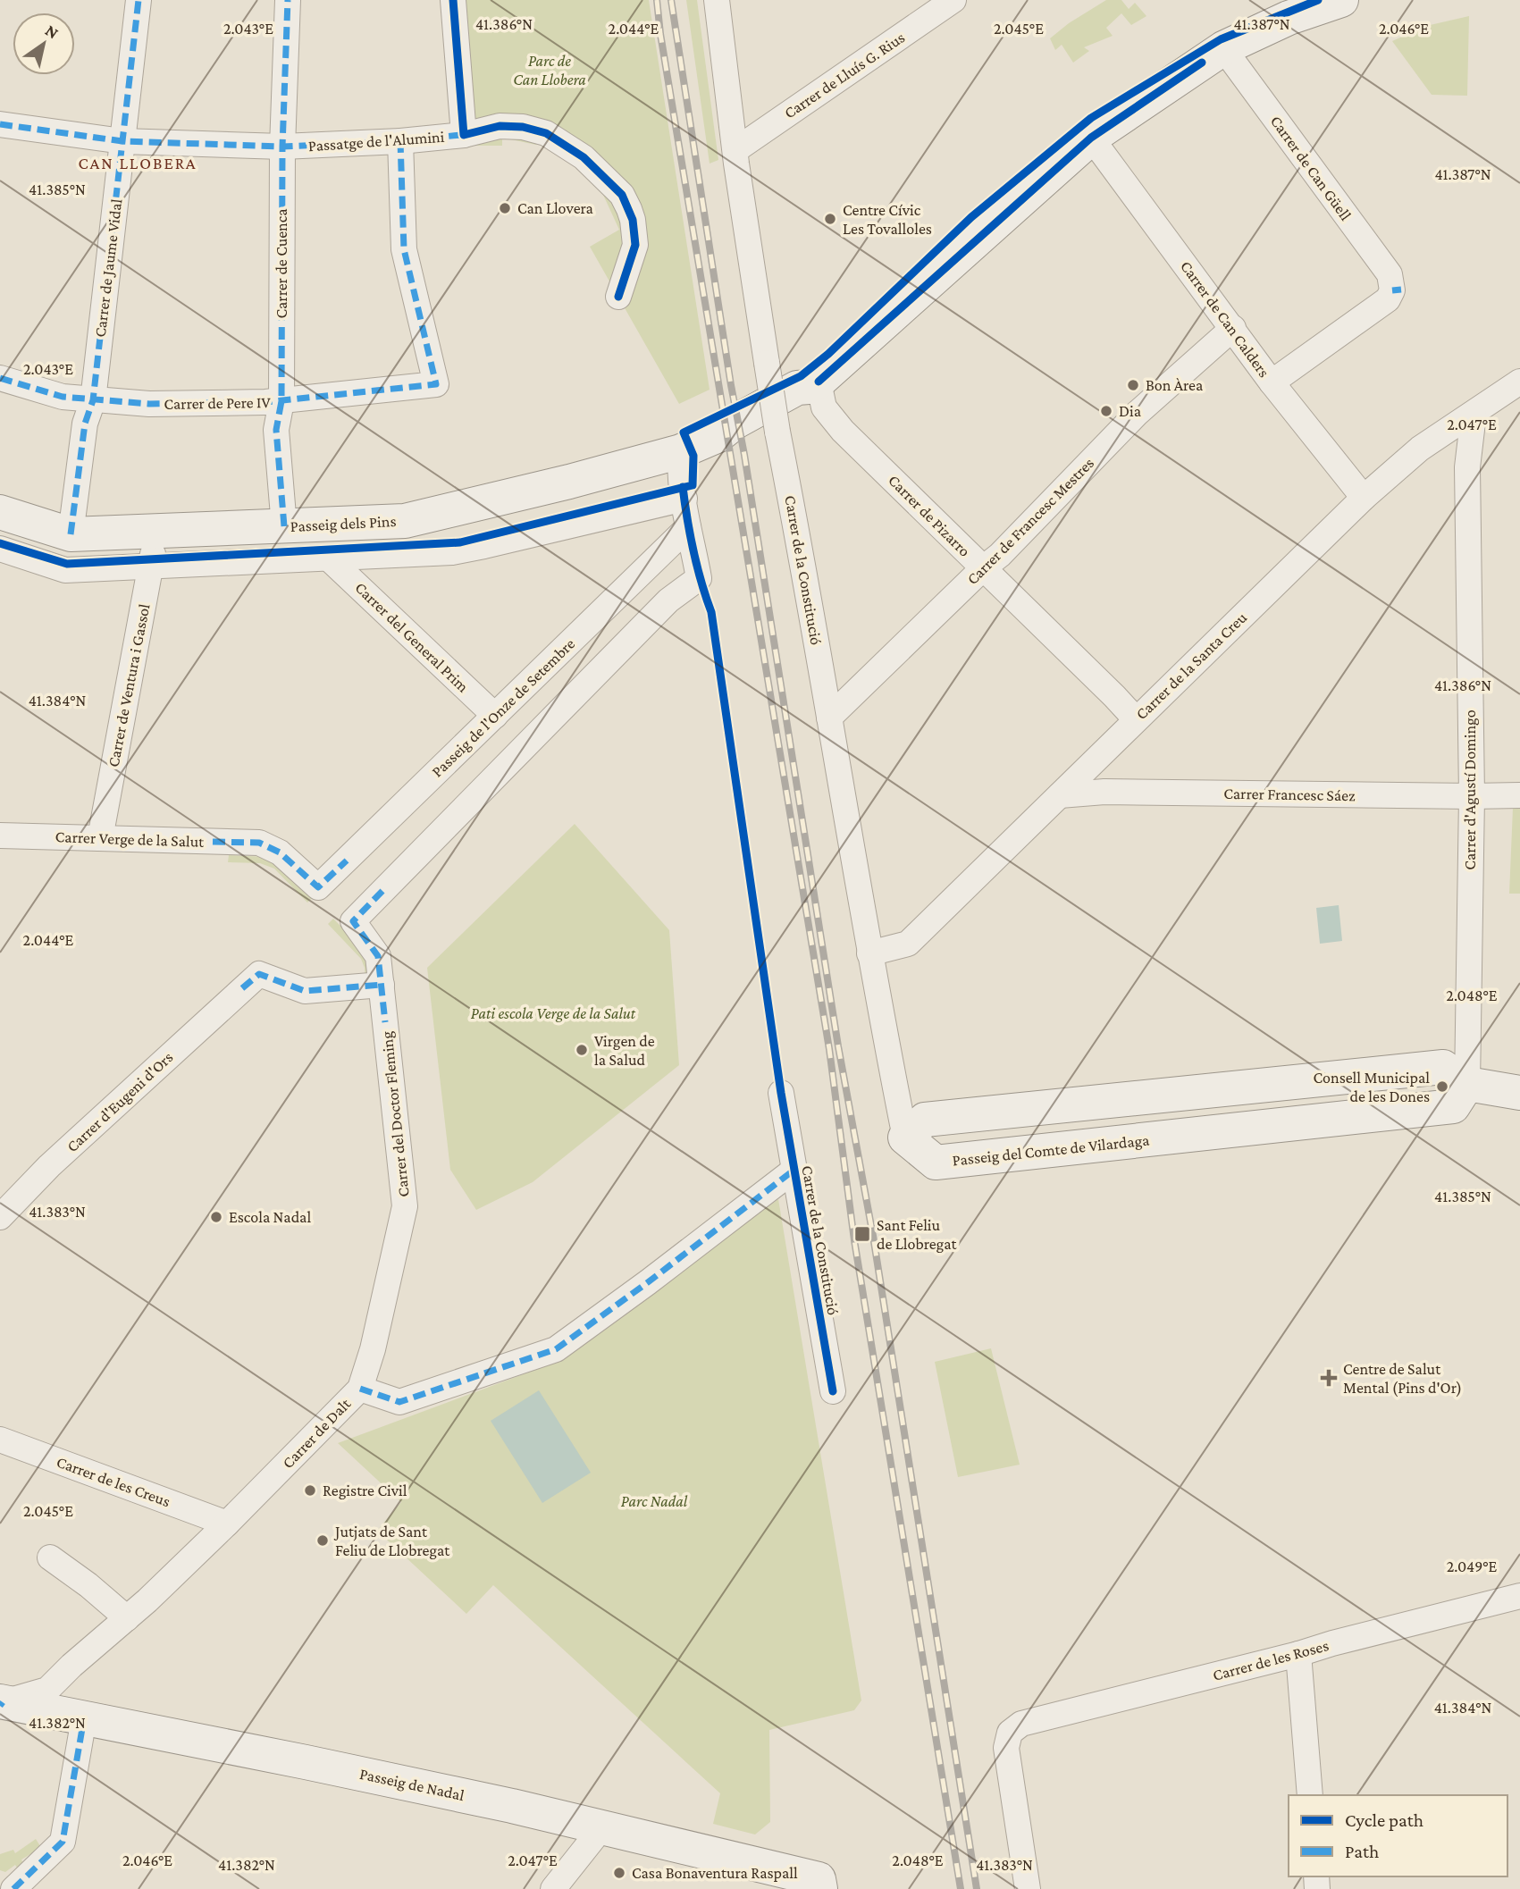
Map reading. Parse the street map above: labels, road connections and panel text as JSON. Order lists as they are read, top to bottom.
{
  "streets": {
    "street": [
      "Carrer de Lluís G. Rius",
      "Passatge de l'Alumini",
      "Carrer de Can Güell",
      "Carrer de Cuenca",
      "Carrer de Jaume Vidal",
      "Carrer de Can Calders",
      "Carrer de Pere IV",
      "Carrer de Pizarro",
      "Carrer de Francesc Mestres",
      "Passeig dels Pins",
      "Carrer de la Constitució",
      "Carrer del General Prim",
      "Carrer de la Santa Creu",
      "Carrer de Ventura i Gassol",
      "Passeig de l'Onze de Setembre",
      "Carrer d'Agustí Domingo",
      "Carrer Francesc Sáez",
      "Carrer Verge de la Salut",
      "Carrer d'Eugeni d'Ors",
      "Carrer del Doctor Fleming",
      "Passeig del Comte de Vilardaga",
      "Carrer de Dalt",
      "Carrer de les Creus",
      "Carrer de les Roses",
      "Passeig de Nadal"
    ]
  },
  "crossings": [
    ["Carrer de Lluís G. Rius", "Carrer de la Constitució"],
    ["Passatge de l'Alumini", "Carrer de Cuenca"],
    ["Passatge de l'Alumini", "Carrer de Jaume Vidal"],
    ["Passatge de l'Alumini", "Carrer de Pere IV"],
    ["Carrer de Can Güell", "Carrer de Can Calders"],
    ["Carrer de Cuenca", "Carrer de Pere IV"],
    ["Carrer de Cuenca", "Passeig dels Pins"],
    ["Carrer de Jaume Vidal", "Carrer de Pere IV"],
    ["Carrer de Jaume Vidal", "Passeig dels Pins"],
    ["Carrer de Can Calders", "Carrer de Francesc Mestres"],
    ["Carrer de Can Calders", "Carrer de la Santa Creu"],
    ["Carrer de Pizarro", "Carrer de Francesc Mestres"],
    ["Carrer de Pizarro", "Passeig dels Pins"],
    ["Carrer de Pizarro", "Carrer de la Santa Creu"],
    ["Carrer de Francesc Mestres", "Carrer de la Constitució"],
    ["Passeig dels Pins", "Carrer de Ventura i Gassol"],
    ["Carrer de la Constitució", "Carrer de la Santa Creu"],
    ["Carrer de la Constitució", "Passeig del Comte de Vilardaga"],
    ["Carrer de la Constitució", "Carrer de Dalt"],
    ["Carrer del General Prim", "Passeig de l'Onze de Setembre"],
    ["Carrer de la Santa Creu", "Carrer d'Agustí Domingo"],
    ["Carrer de la Santa Creu", "Carrer Francesc Sáez"],
    ["Carrer de Ventura i Gassol", "Carrer Verge de la Salut"],
    ["Passeig de l'Onze de Setembre", "Carrer Verge de la Salut"],
    ["Passeig de l'Onze de Setembre", "Carrer del Doctor Fleming"],
    ["Carrer d'Agustí Domingo", "Carrer Francesc Sáez"],
    ["Carrer d'Agustí Domingo", "Passeig del Comte de Vilardaga"],
    ["Carrer d'Eugeni d'Ors", "Carrer del Doctor Fleming"],
    ["Carrer del Doctor Fleming", "Carrer de Dalt"],
    ["Carrer de Dalt", "Carrer de les Creus"],
    ["Carrer de Dalt", "Passeig de Nadal"]
  ],
  "districts": ["CAN LLOBERA"],
  "parks": ["Parc de Can Llobera", "Pati escola Verge de la Salut", "Parc Nadal"],
  "places": {
    "other": [
      "Can Llovera",
      "Centre Cívic Les Tovalloles",
      "Bon Àrea",
      "Dia",
      "Virgen de la Salud",
      "Consell Municipal de les Dones",
      "Escola Nadal",
      "Registre Civil",
      "Jutjats de Sant Feliu de Llobregat",
      "Casa Bonaventura Raspall"
    ],
    "transit": ["Sant Feliu de Llobregat"],
    "health": ["Centre de Salut Mental (Pins d'Or)"]
  },
  "legend": ["Cycle path", "Path"],
  "north": "top right",
  "coordinates": [
    "41.387°N",
    "41.386°N",
    "2.043°E",
    "2.044°E",
    "2.045°E",
    "2.046°E",
    "41.385°N",
    "2.047°E",
    "41.384°N",
    "2.048°E",
    "41.383°N",
    "2.049°E",
    "41.382°N"
  ]
}
